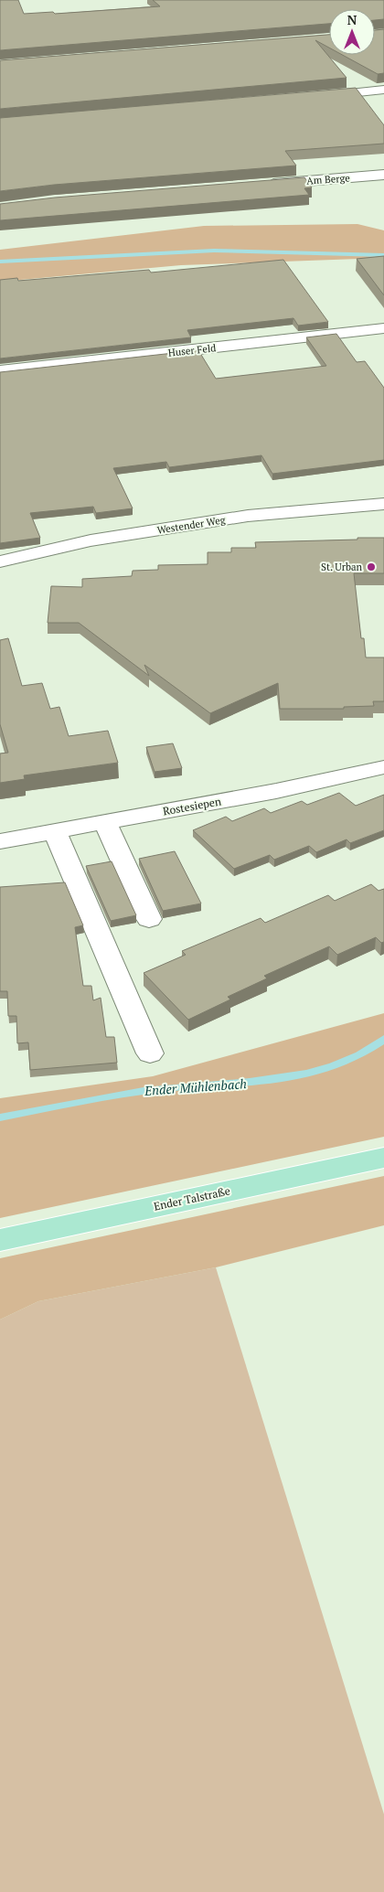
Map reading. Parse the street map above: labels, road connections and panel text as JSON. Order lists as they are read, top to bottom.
{
  "streets": {
    "main road": ["Ender Talstraße"],
    "street": [
      "Am Berge",
      "Huser Feld",
      "Westender Weg",
      "Rostesiepen"
    ]
  },
  "water": ["Ender Mühlenbach"],
  "places": ["St. Urban"],
  "north": "top"
}
